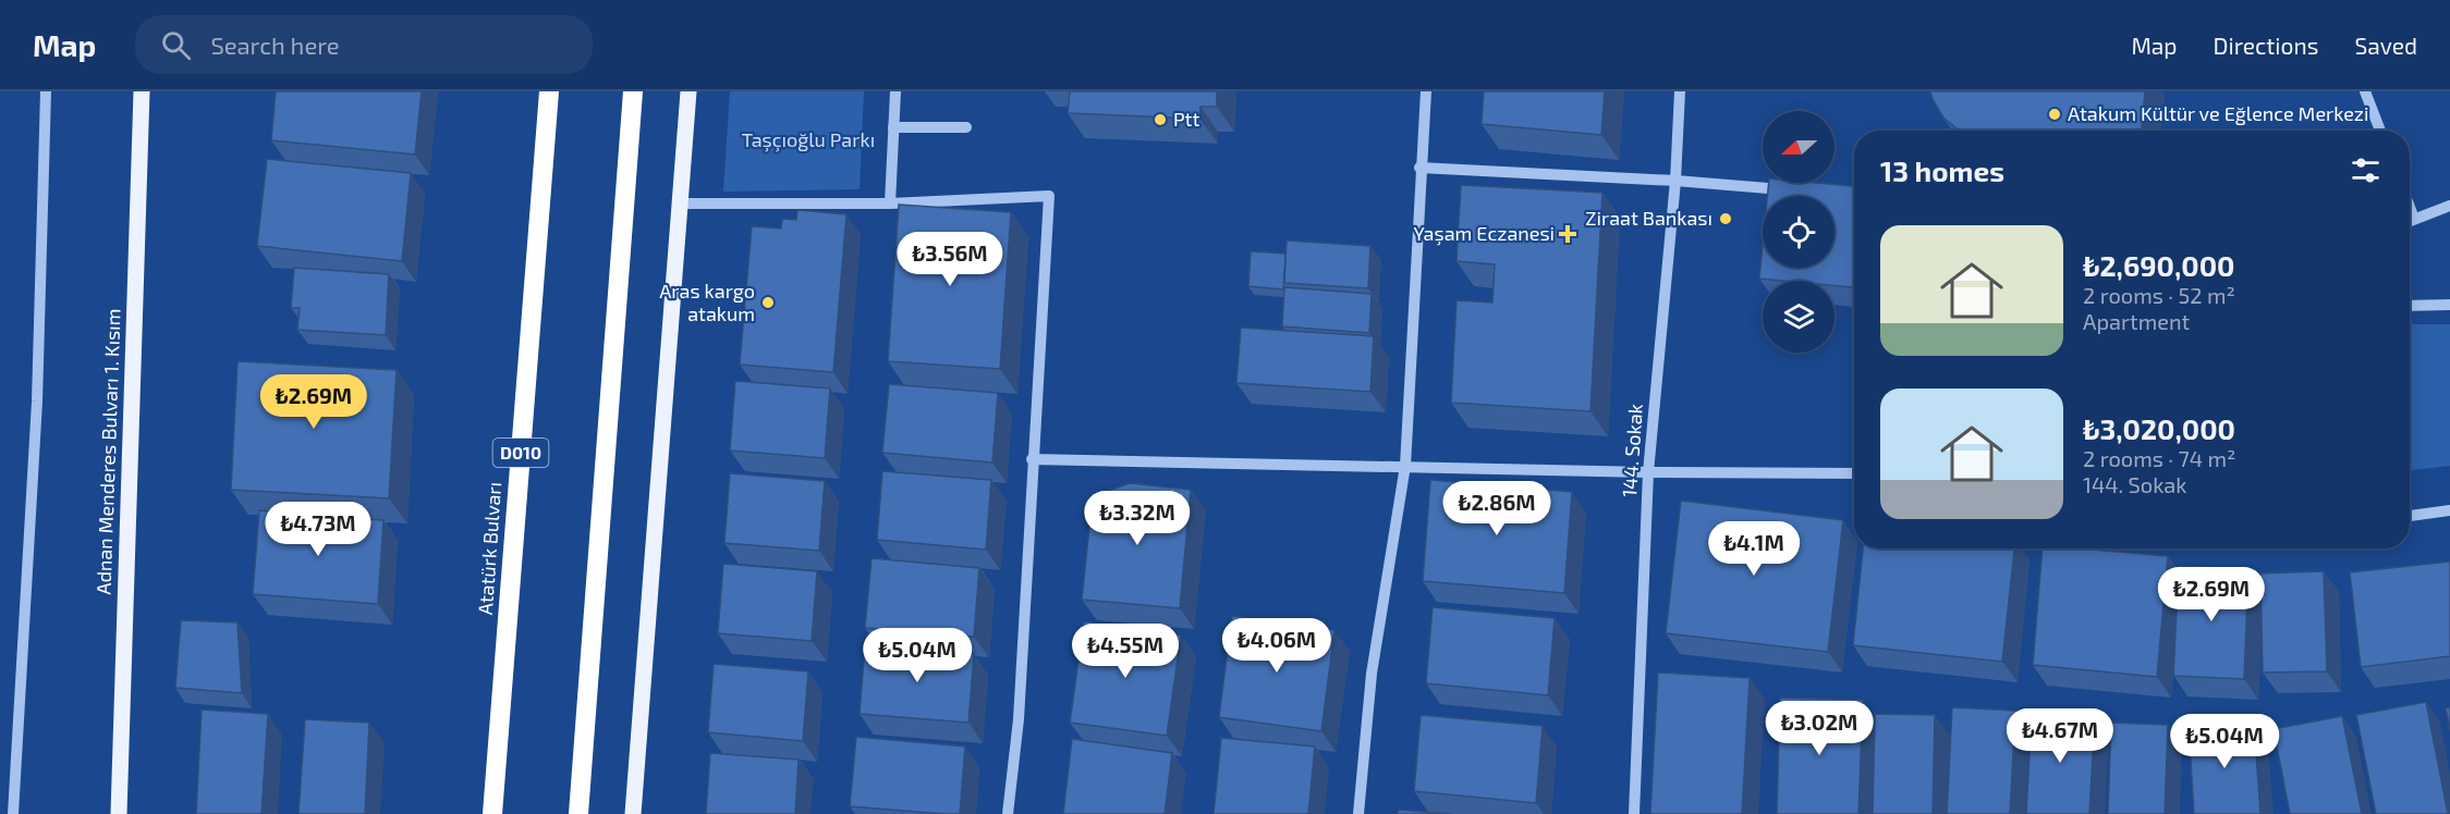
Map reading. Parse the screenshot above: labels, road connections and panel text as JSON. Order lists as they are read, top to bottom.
{
  "streets": {
    "highway": ["D010", "Atatürk Bulvarı"],
    "main road": ["Adnan Menderes Bulvarı 1. Kısım"],
    "street": ["144. Sokak"]
  },
  "parks": ["Taşçıoğlu Parkı"],
  "places": {
    "other": [
      "Atakum Kültür ve Eğlence Merkezi",
      "Ptt",
      "Ziraat Bankası",
      "Aras kargo atakum"
    ],
    "health": ["Yaşam Eczanesi"]
  },
  "north": "left",
  "page": {
    "header": "Map",
    "search": "Search here",
    "nav": ["Map", "Directions", "Saved"],
    "heading": "13 homes",
    "list": [
      {
        "name": "₺2,690,000",
        "note": "2 rooms · 52 m² · Apartment"
      },
      {
        "name": "₺3,020,000",
        "note": "2 rooms · 74 m² · 144. Sokak"
      }
    ],
    "price": [
      "₺3.56M",
      "₺2.69M",
      "₺2.86M",
      "₺3.32M",
      "₺4.73M",
      "₺4.1M",
      "₺2.69M",
      "₺4.06M",
      "₺4.55M",
      "₺5.04M",
      "₺3.02M",
      "₺4.67M",
      "₺5.04M"
    ]
  }
}
